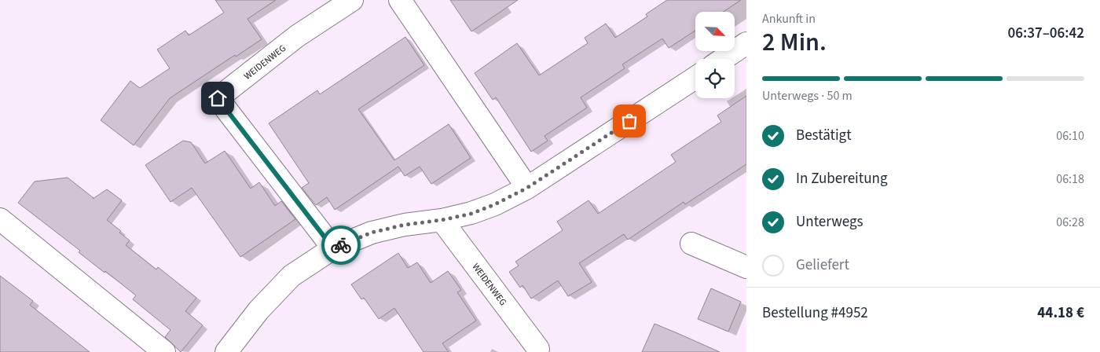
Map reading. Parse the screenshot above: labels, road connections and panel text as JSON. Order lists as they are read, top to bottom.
{
  "streets": {
    "street": ["WEIDENWEG"]
  },
  "north": "bottom right",
  "page": {
    "heading": ["2 Min.", "Ankunft in", "06:37–06:42"],
    "panel": ["Bestellung #4952", "44.18 €"],
    "bar": "Unterwegs · 50 m",
    "list": [
      ["Bestätigt", "06:10"],
      ["In Zubereitung", "06:18"],
      ["Unterwegs", "06:28"],
      "Geliefert"
    ]
  }
}
